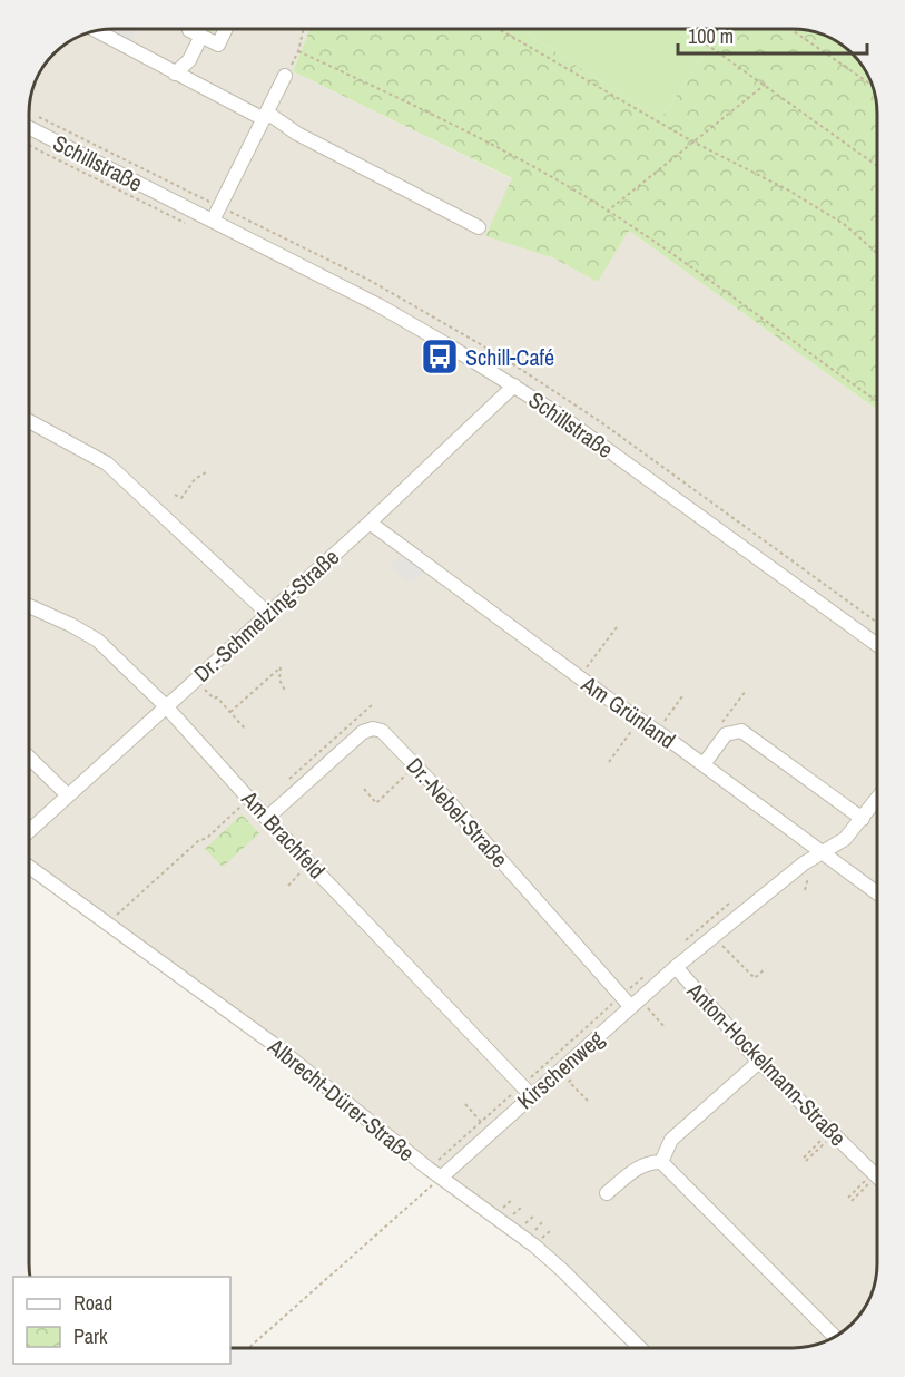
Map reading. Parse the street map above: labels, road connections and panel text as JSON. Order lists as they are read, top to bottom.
{
  "streets": {
    "street": [
      "Schillstraße",
      "Dr.-Schmelzing-Straße",
      "Am Grünland",
      "Dr.-Nebel-Straße",
      "Am Brachfeld",
      "Anton-Hockelmann-Straße",
      "Kirschenweg",
      "Albrecht-Dürer-Straße"
    ]
  },
  "crossings": [
    ["Schillstraße", "Dr.-Schmelzing-Straße"],
    ["Dr.-Schmelzing-Straße", "Am Grünland"],
    ["Dr.-Schmelzing-Straße", "Am Brachfeld"],
    ["Am Grünland", "Kirschenweg"],
    ["Dr.-Nebel-Straße", "Am Brachfeld"],
    ["Dr.-Nebel-Straße", "Kirschenweg"],
    ["Am Brachfeld", "Kirschenweg"],
    ["Anton-Hockelmann-Straße", "Kirschenweg"],
    ["Kirschenweg", "Albrecht-Dürer-Straße"]
  ],
  "places": {
    "bus stop": ["Schill-Café"]
  },
  "legend": ["Road", "Park"],
  "scale_bar": "100 m"
}
